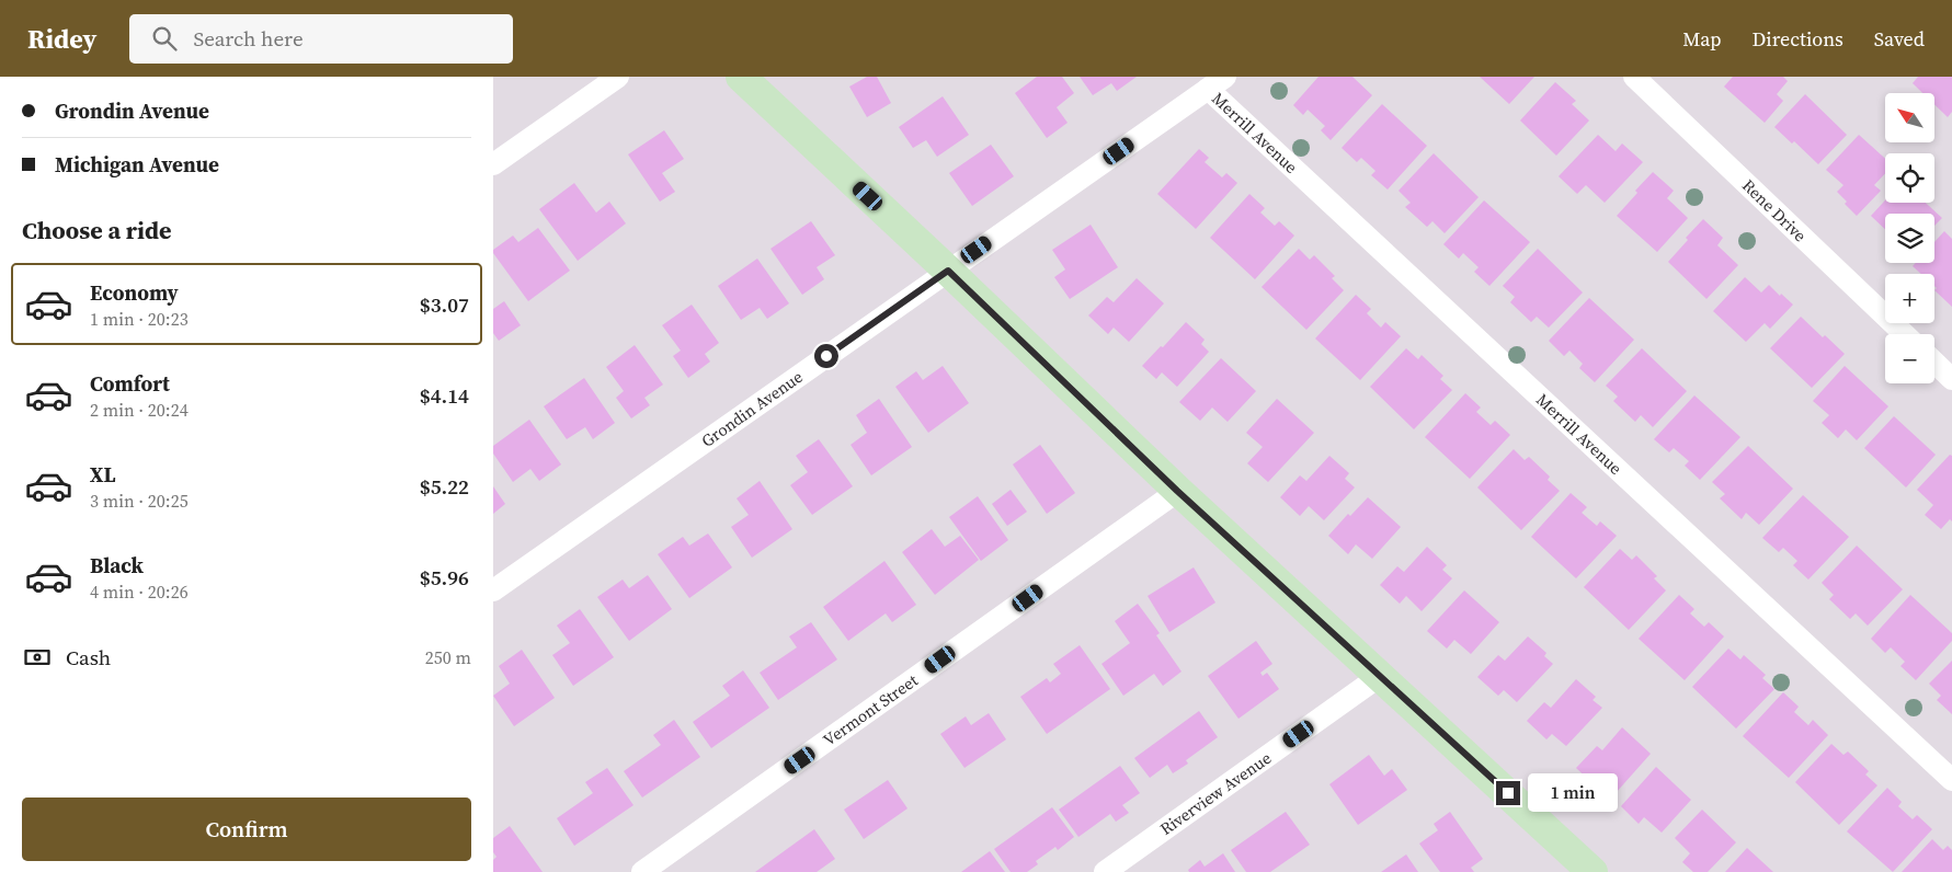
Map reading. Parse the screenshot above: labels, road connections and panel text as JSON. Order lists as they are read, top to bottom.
{
  "streets": {
    "street": [
      "Merrill Avenue",
      "Rene Drive",
      "Grondin Avenue",
      "Vermont Street",
      "Riverview Avenue"
    ]
  },
  "crossings": [
    ["Merrill Avenue", "Grondin Avenue"]
  ],
  "north": "top left",
  "page": {
    "header": "Ridey",
    "search": "Search here",
    "nav": ["Map", "Directions", "Saved"],
    "banner": ["Grondin Avenue", "Michigan Avenue"],
    "map_buttons": ["+", "−"],
    "heading": "Choose a ride",
    "list": [
      {
        "name": "Economy",
        "note": "1 min · 20:23",
        "value": "$3.07"
      },
      {
        "name": "Comfort",
        "note": "2 min · 20:24",
        "value": "$4.14"
      },
      {
        "name": "XL",
        "note": "3 min · 20:25",
        "value": "$5.22"
      },
      {
        "name": "Black",
        "note": "4 min · 20:26",
        "value": "$5.96"
      }
    ],
    "pay": ["Cash", "250 m"],
    "bubble": "1 min",
    "buttons": "Confirm"
  }
}
